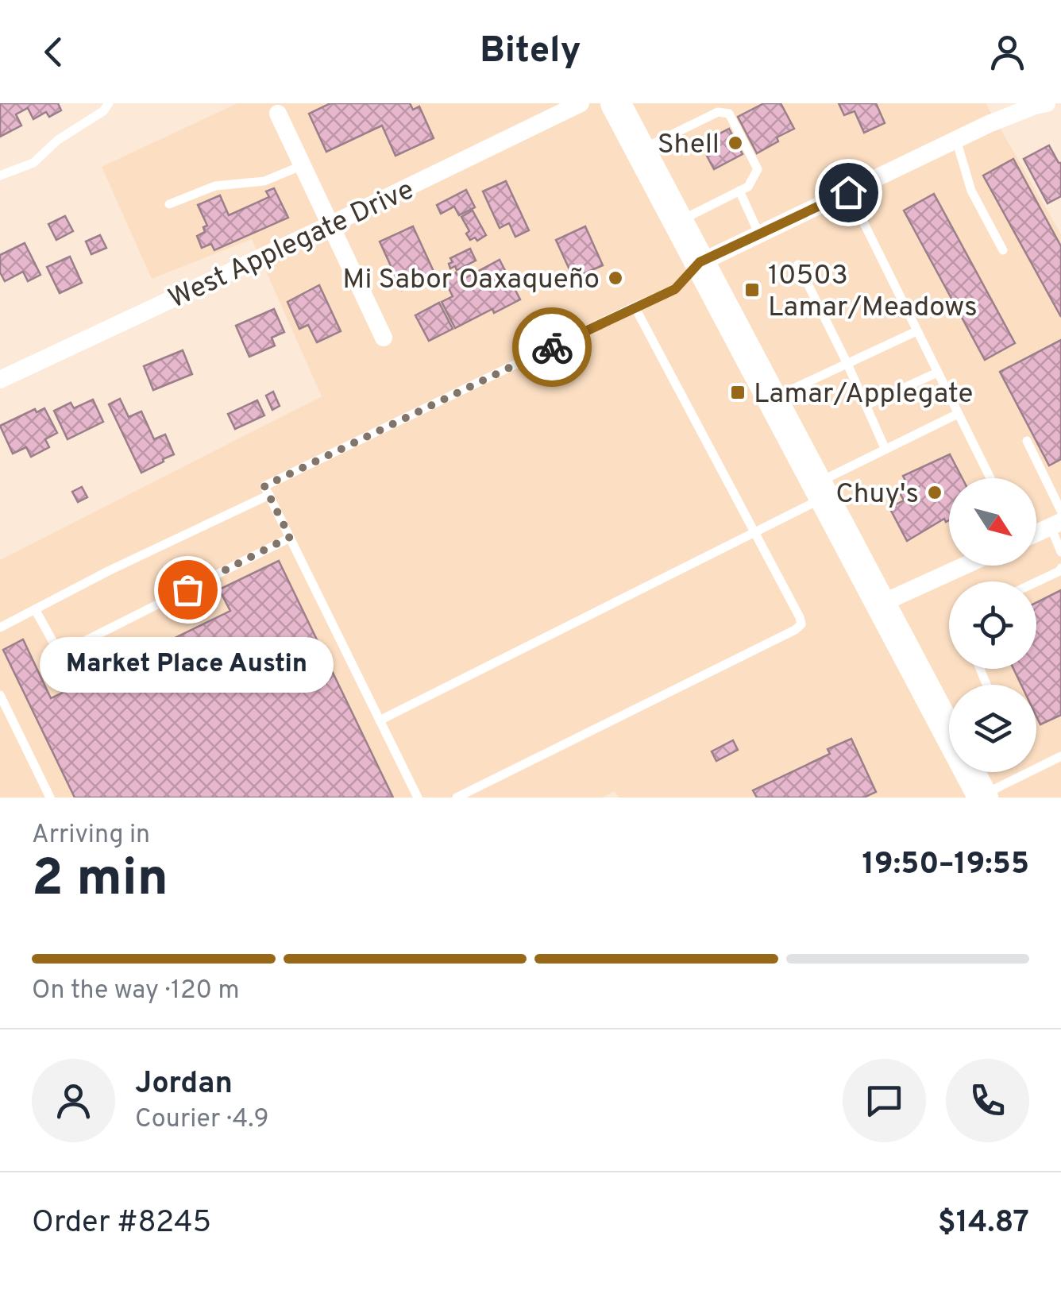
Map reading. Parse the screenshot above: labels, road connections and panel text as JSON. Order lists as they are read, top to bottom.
{
  "streets": {
    "street": ["West Applegate Drive"]
  },
  "places": {
    "other": [
      "Shell",
      "Mi Sabor Oaxaqueño",
      "Chuy's",
      "Market Place Austin"
    ],
    "transit": ["10503 Lamar/Meadows", "Lamar/Applegate"]
  },
  "north": "bottom right",
  "page": {
    "header": "Bitely",
    "bubble": "Market Place Austin",
    "heading": ["2 min", "Arriving in", "19:50–19:55"],
    "panel": [
      "Jordan",
      "Courier · 4.9",
      "Order #8245",
      "$14.87"
    ],
    "bar": "On the way · 120 m"
  }
}
